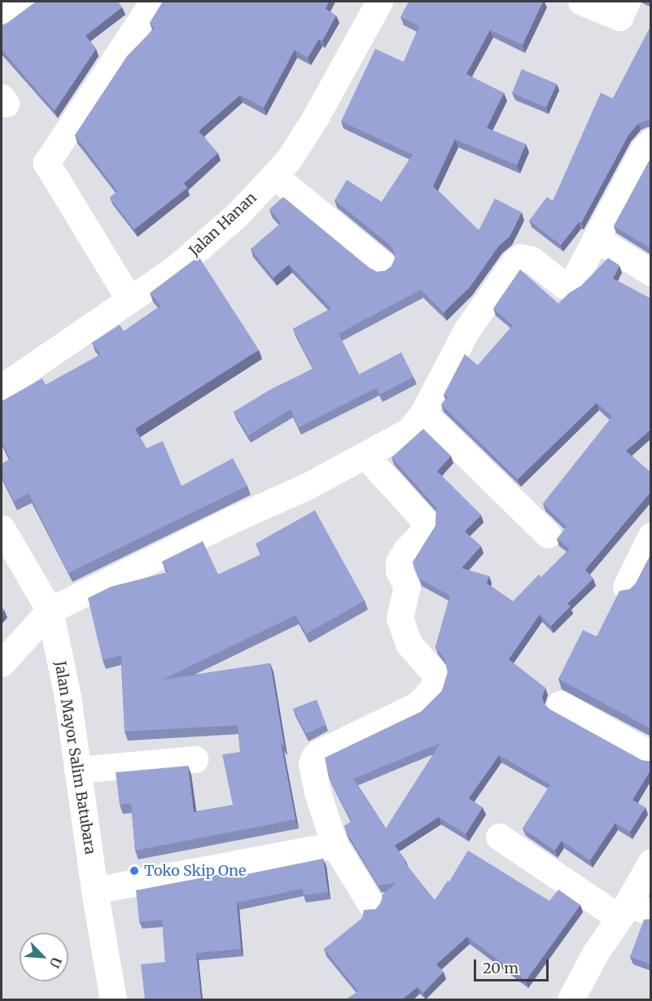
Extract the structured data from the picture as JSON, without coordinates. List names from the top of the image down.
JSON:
{
  "streets": {
    "street": ["Jalan Hanan", "Jalan Mayor Salim Batubara"]
  },
  "places": ["Toko Skip One"],
  "scale_bar": "20 m",
  "north": "bottom right"
}
